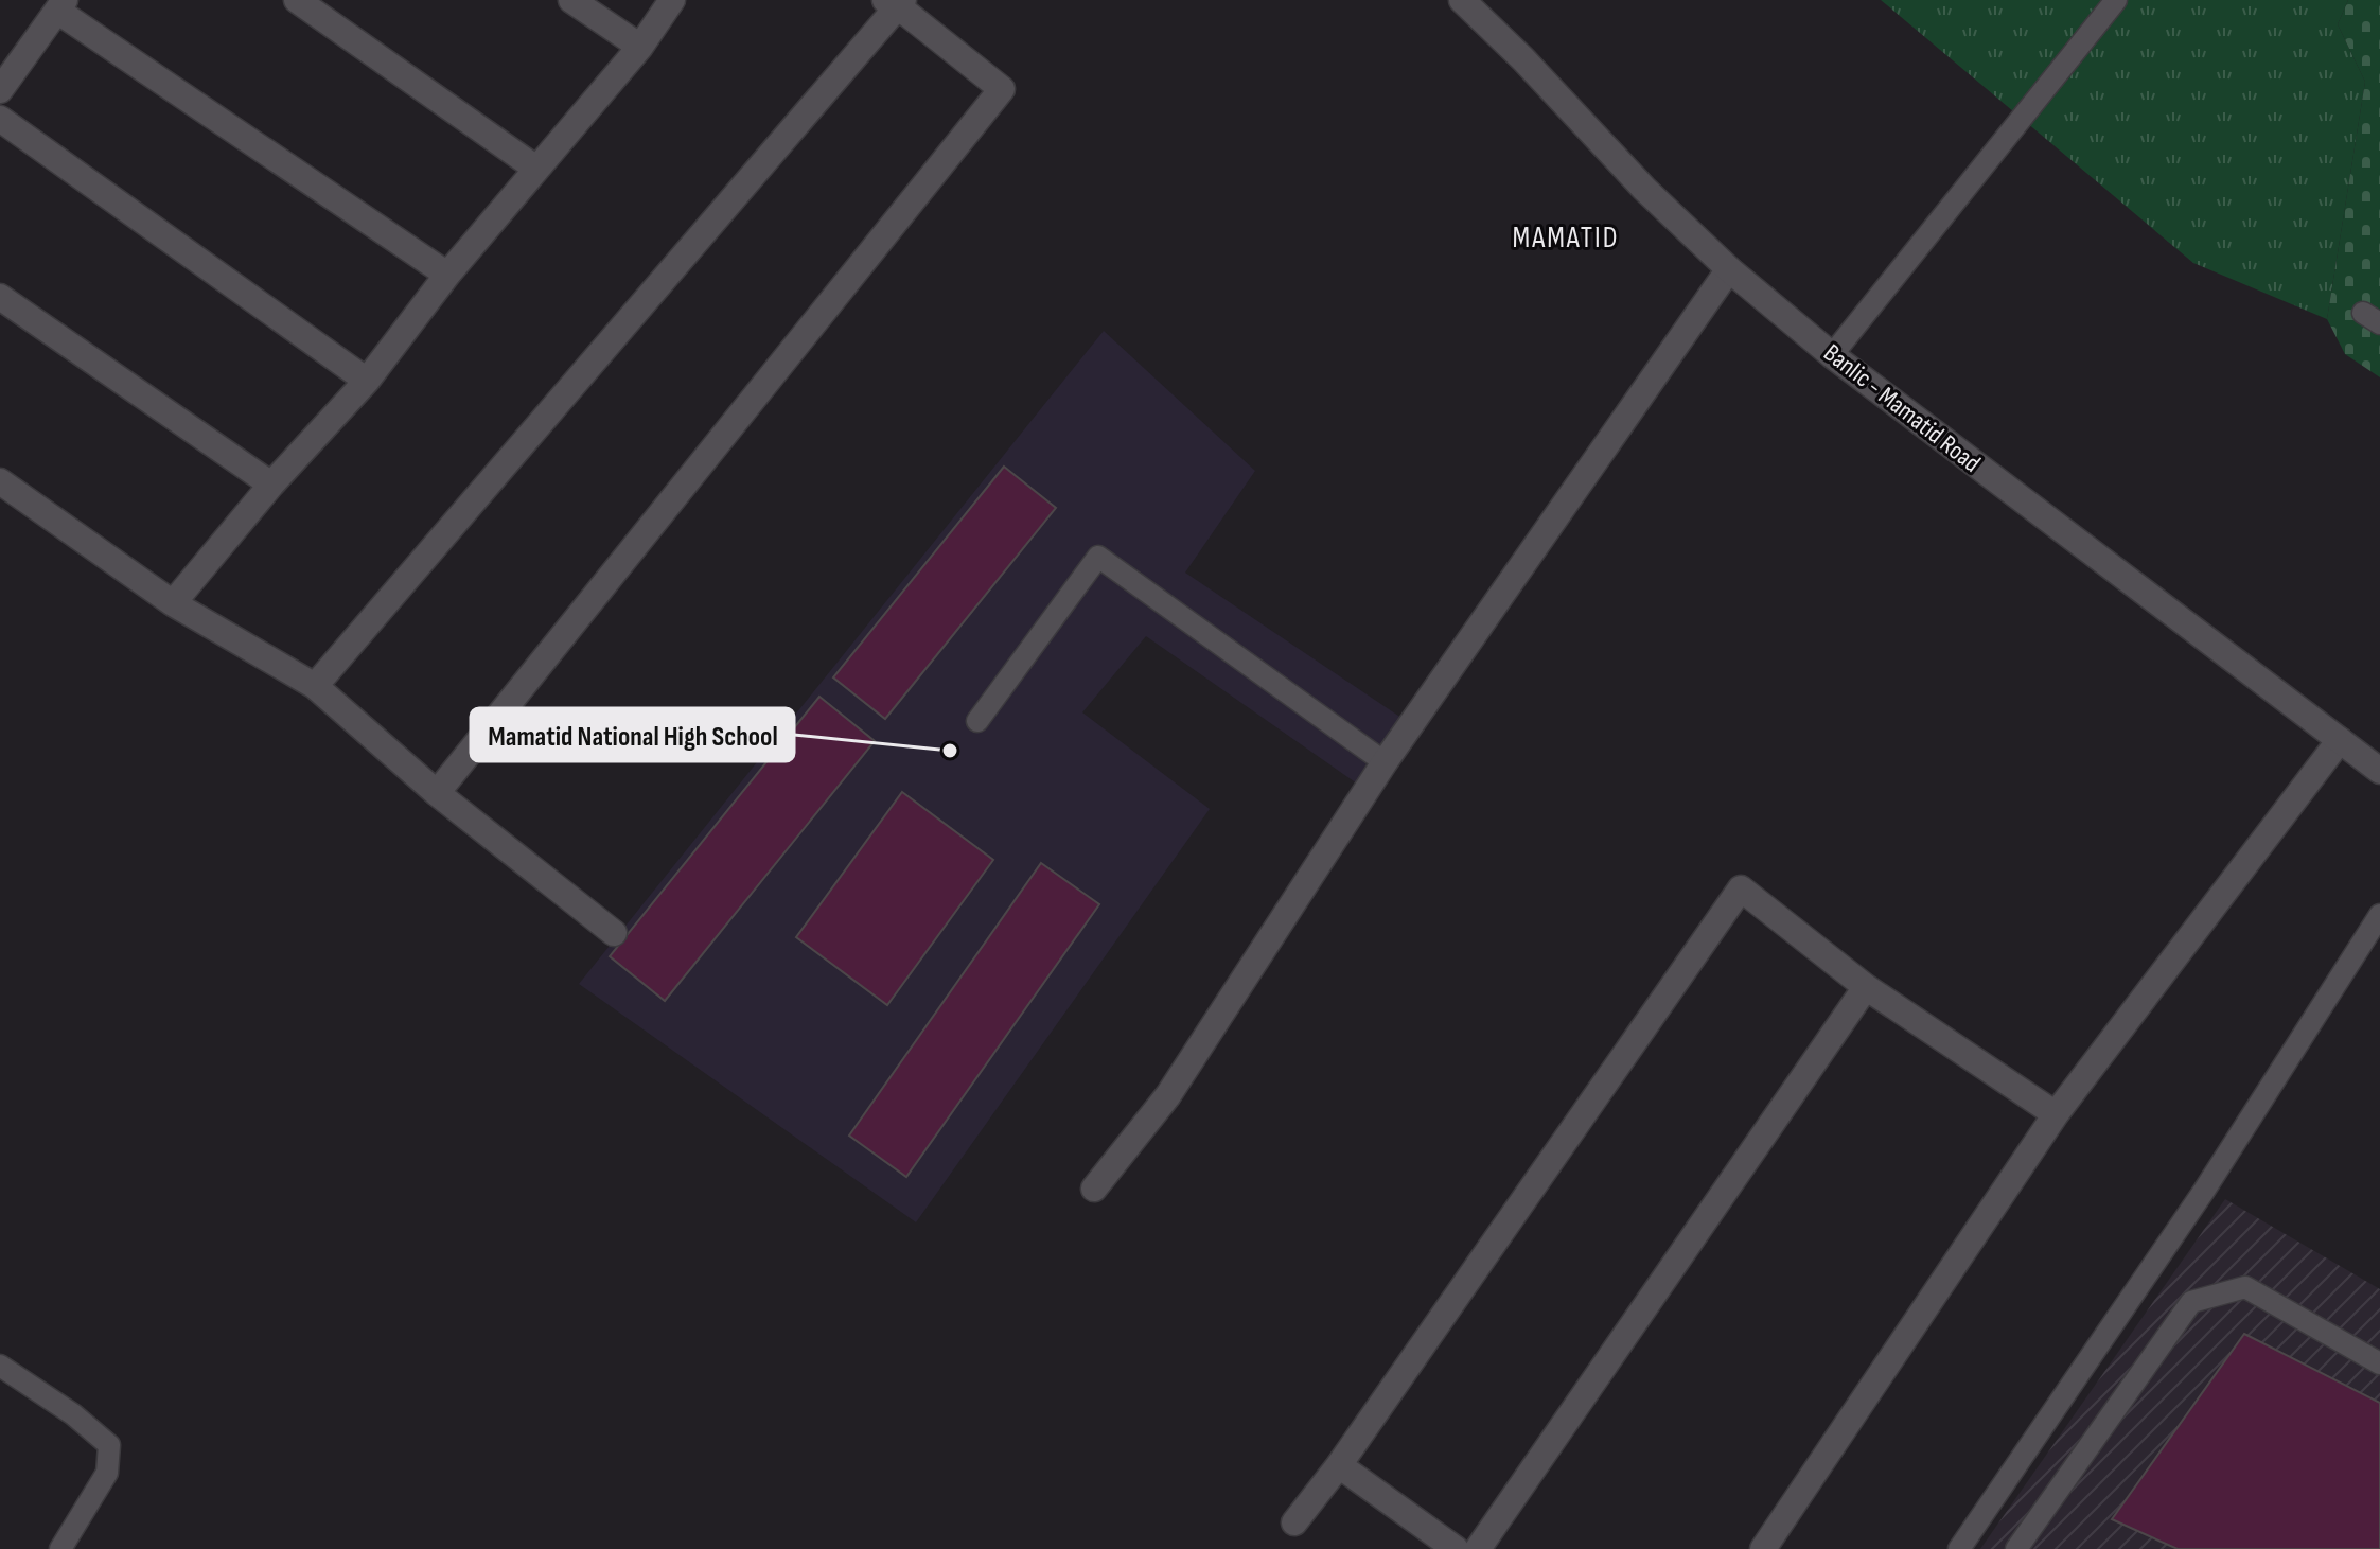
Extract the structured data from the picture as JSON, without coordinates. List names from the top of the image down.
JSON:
{
  "streets": {
    "street": ["Banlic - Mamatid Road"]
  },
  "districts": ["MAMATID"],
  "places": ["Mamatid National High School"]
}
